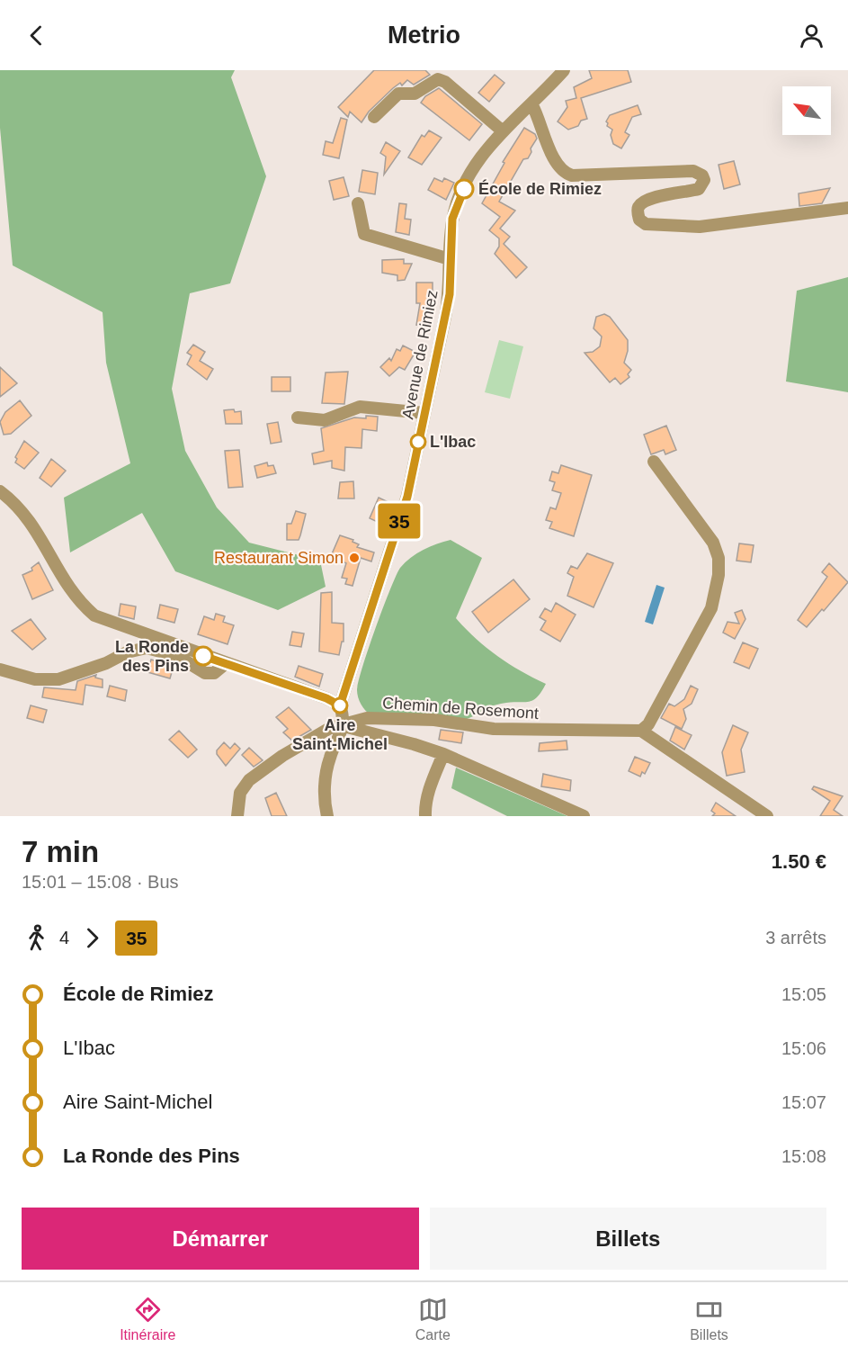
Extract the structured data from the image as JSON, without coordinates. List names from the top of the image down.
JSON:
{
  "streets": {
    "street": ["Avenue de Rimiez", "Chemin de Rosemont"]
  },
  "places": [
    "École de Rimiez",
    "L'Ibac",
    "Restaurant Simon",
    "La Ronde des Pins",
    "Aire Saint-Michel"
  ],
  "lines": ["bus line 35"],
  "north": "top left",
  "page": {
    "header": "Metrio",
    "on_map": "35",
    "heading": ["7 min", "15:01 – 15:08 · Bus", "1.50 €"],
    "legs": ["4", "35", "3 arrêts"],
    "list": [
      {
        "name": "École de Rimiez",
        "value": "15:05"
      },
      {
        "name": "L'Ibac",
        "value": "15:06"
      },
      {
        "name": "Aire Saint-Michel",
        "value": "15:07"
      },
      {
        "name": "La Ronde des Pins",
        "value": "15:08"
      }
    ],
    "buttons": ["Démarrer", "Billets"],
    "tabs": ["Itinéraire", "Carte", "Billets"]
  }
}
